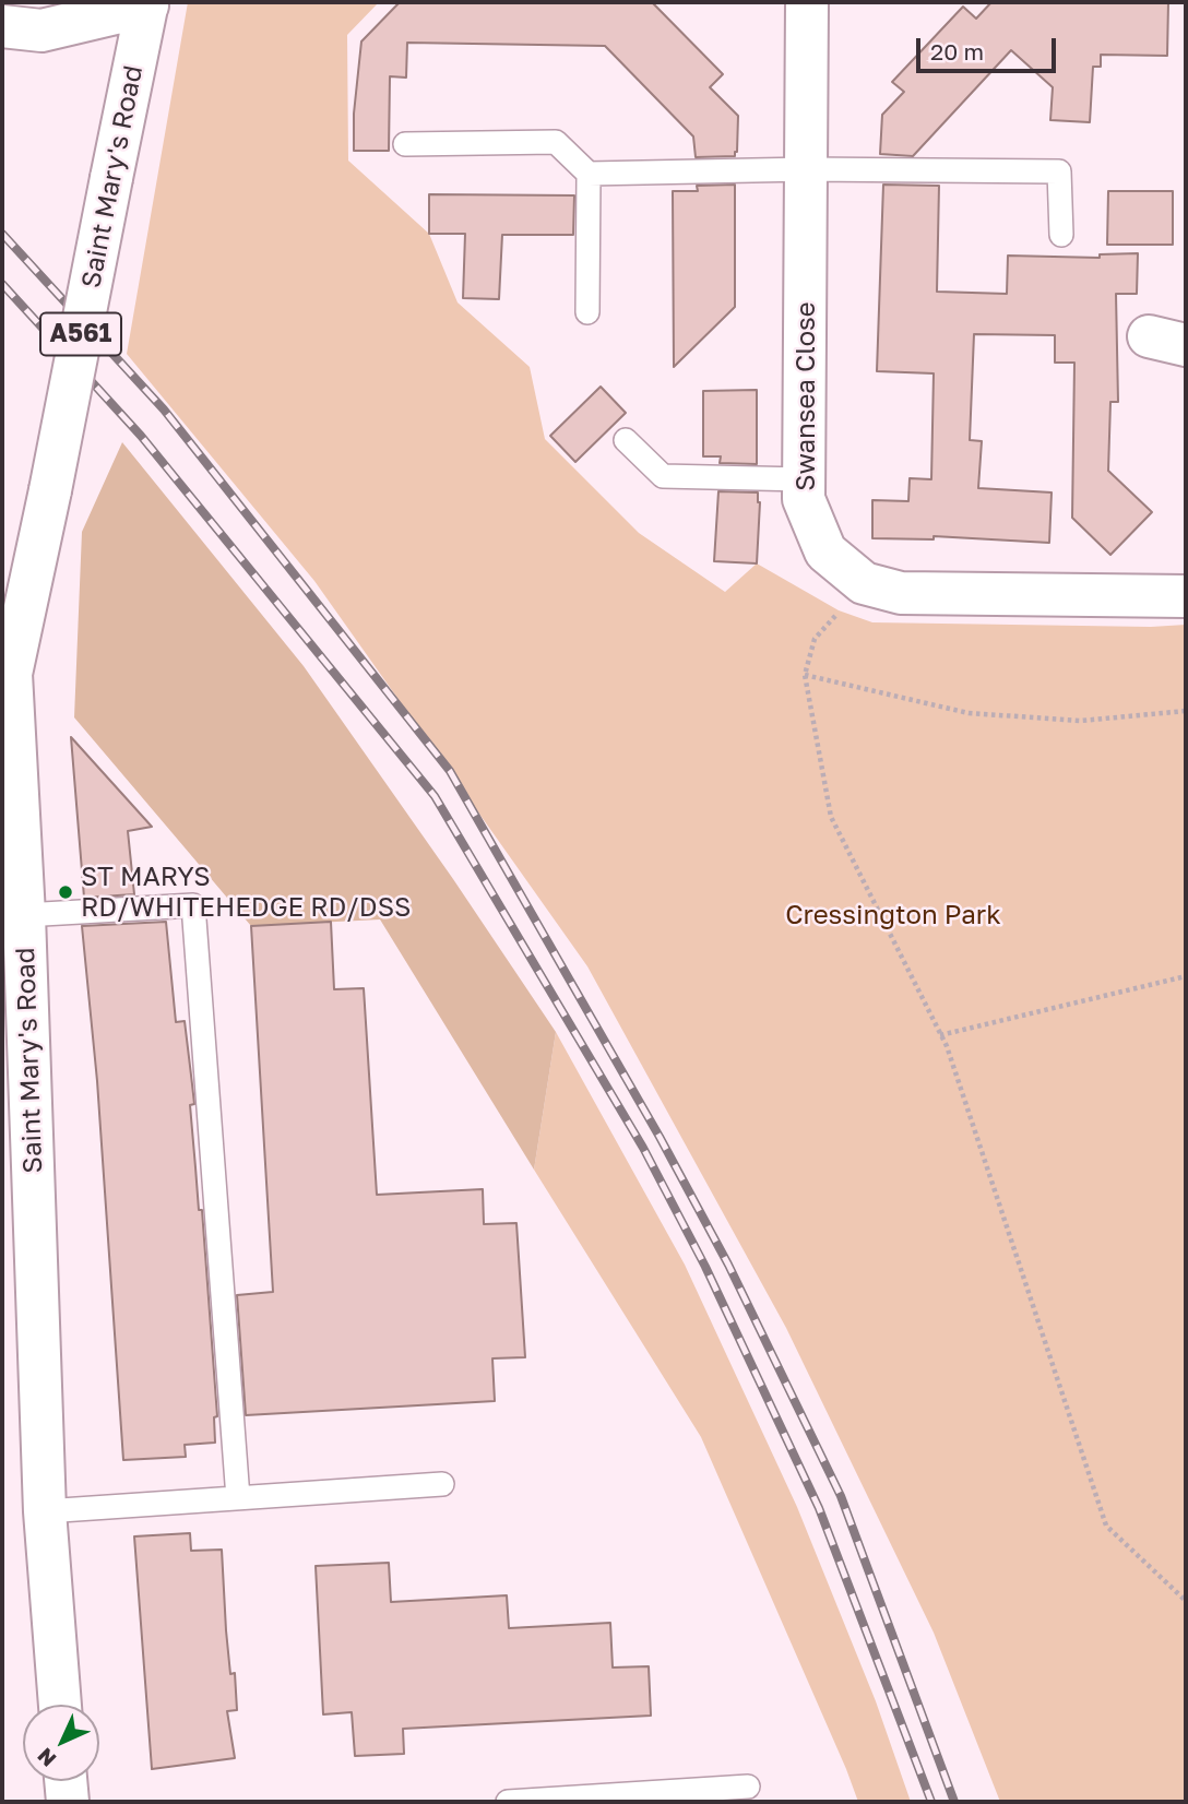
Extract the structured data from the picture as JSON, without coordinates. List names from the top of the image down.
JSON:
{
  "streets": {
    "main road": ["Saint Mary's Road", "A561", "Swansea Close"]
  },
  "parks": ["Cressington Park"],
  "places": ["ST MARYS RD/WHITEHEDGE RD/DSS"],
  "scale_bar": "20 m",
  "north": "bottom left"
}
